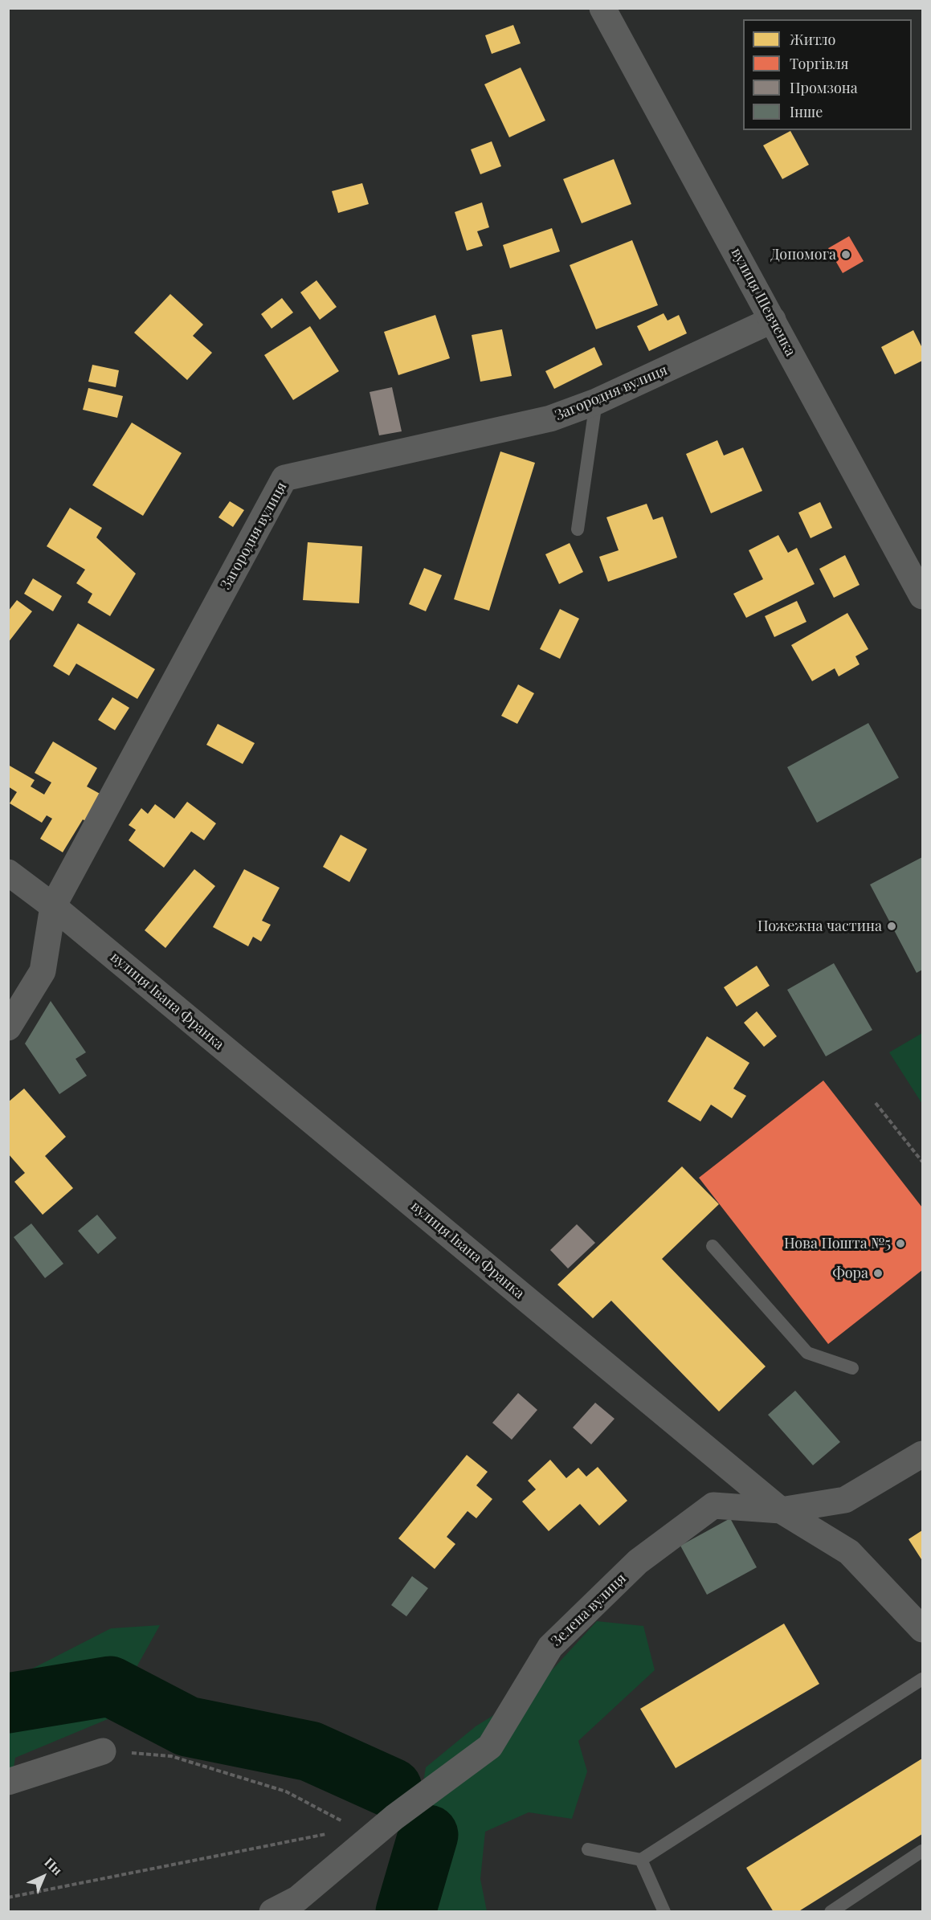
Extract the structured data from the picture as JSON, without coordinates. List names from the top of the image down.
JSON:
{
  "streets": {
    "street": [
      "вулиця Шевченка",
      "Загородня вулиця",
      "вулиця Івана Франка",
      "Зелена вулиця"
    ]
  },
  "crossings": [
    ["вулиця Шевченка", "Загородня вулиця"],
    ["Загородня вулиця", "вулиця Івана Франка"],
    ["вулиця Івана Франка", "Зелена вулиця"]
  ],
  "places": [
    "Допомога",
    "Пожежна частина",
    "Нова Пошта №5",
    "Фора"
  ],
  "legend": [
    "Житло",
    "Торгівля",
    "Промзона",
    "Інше"
  ],
  "north": "top right"
}
